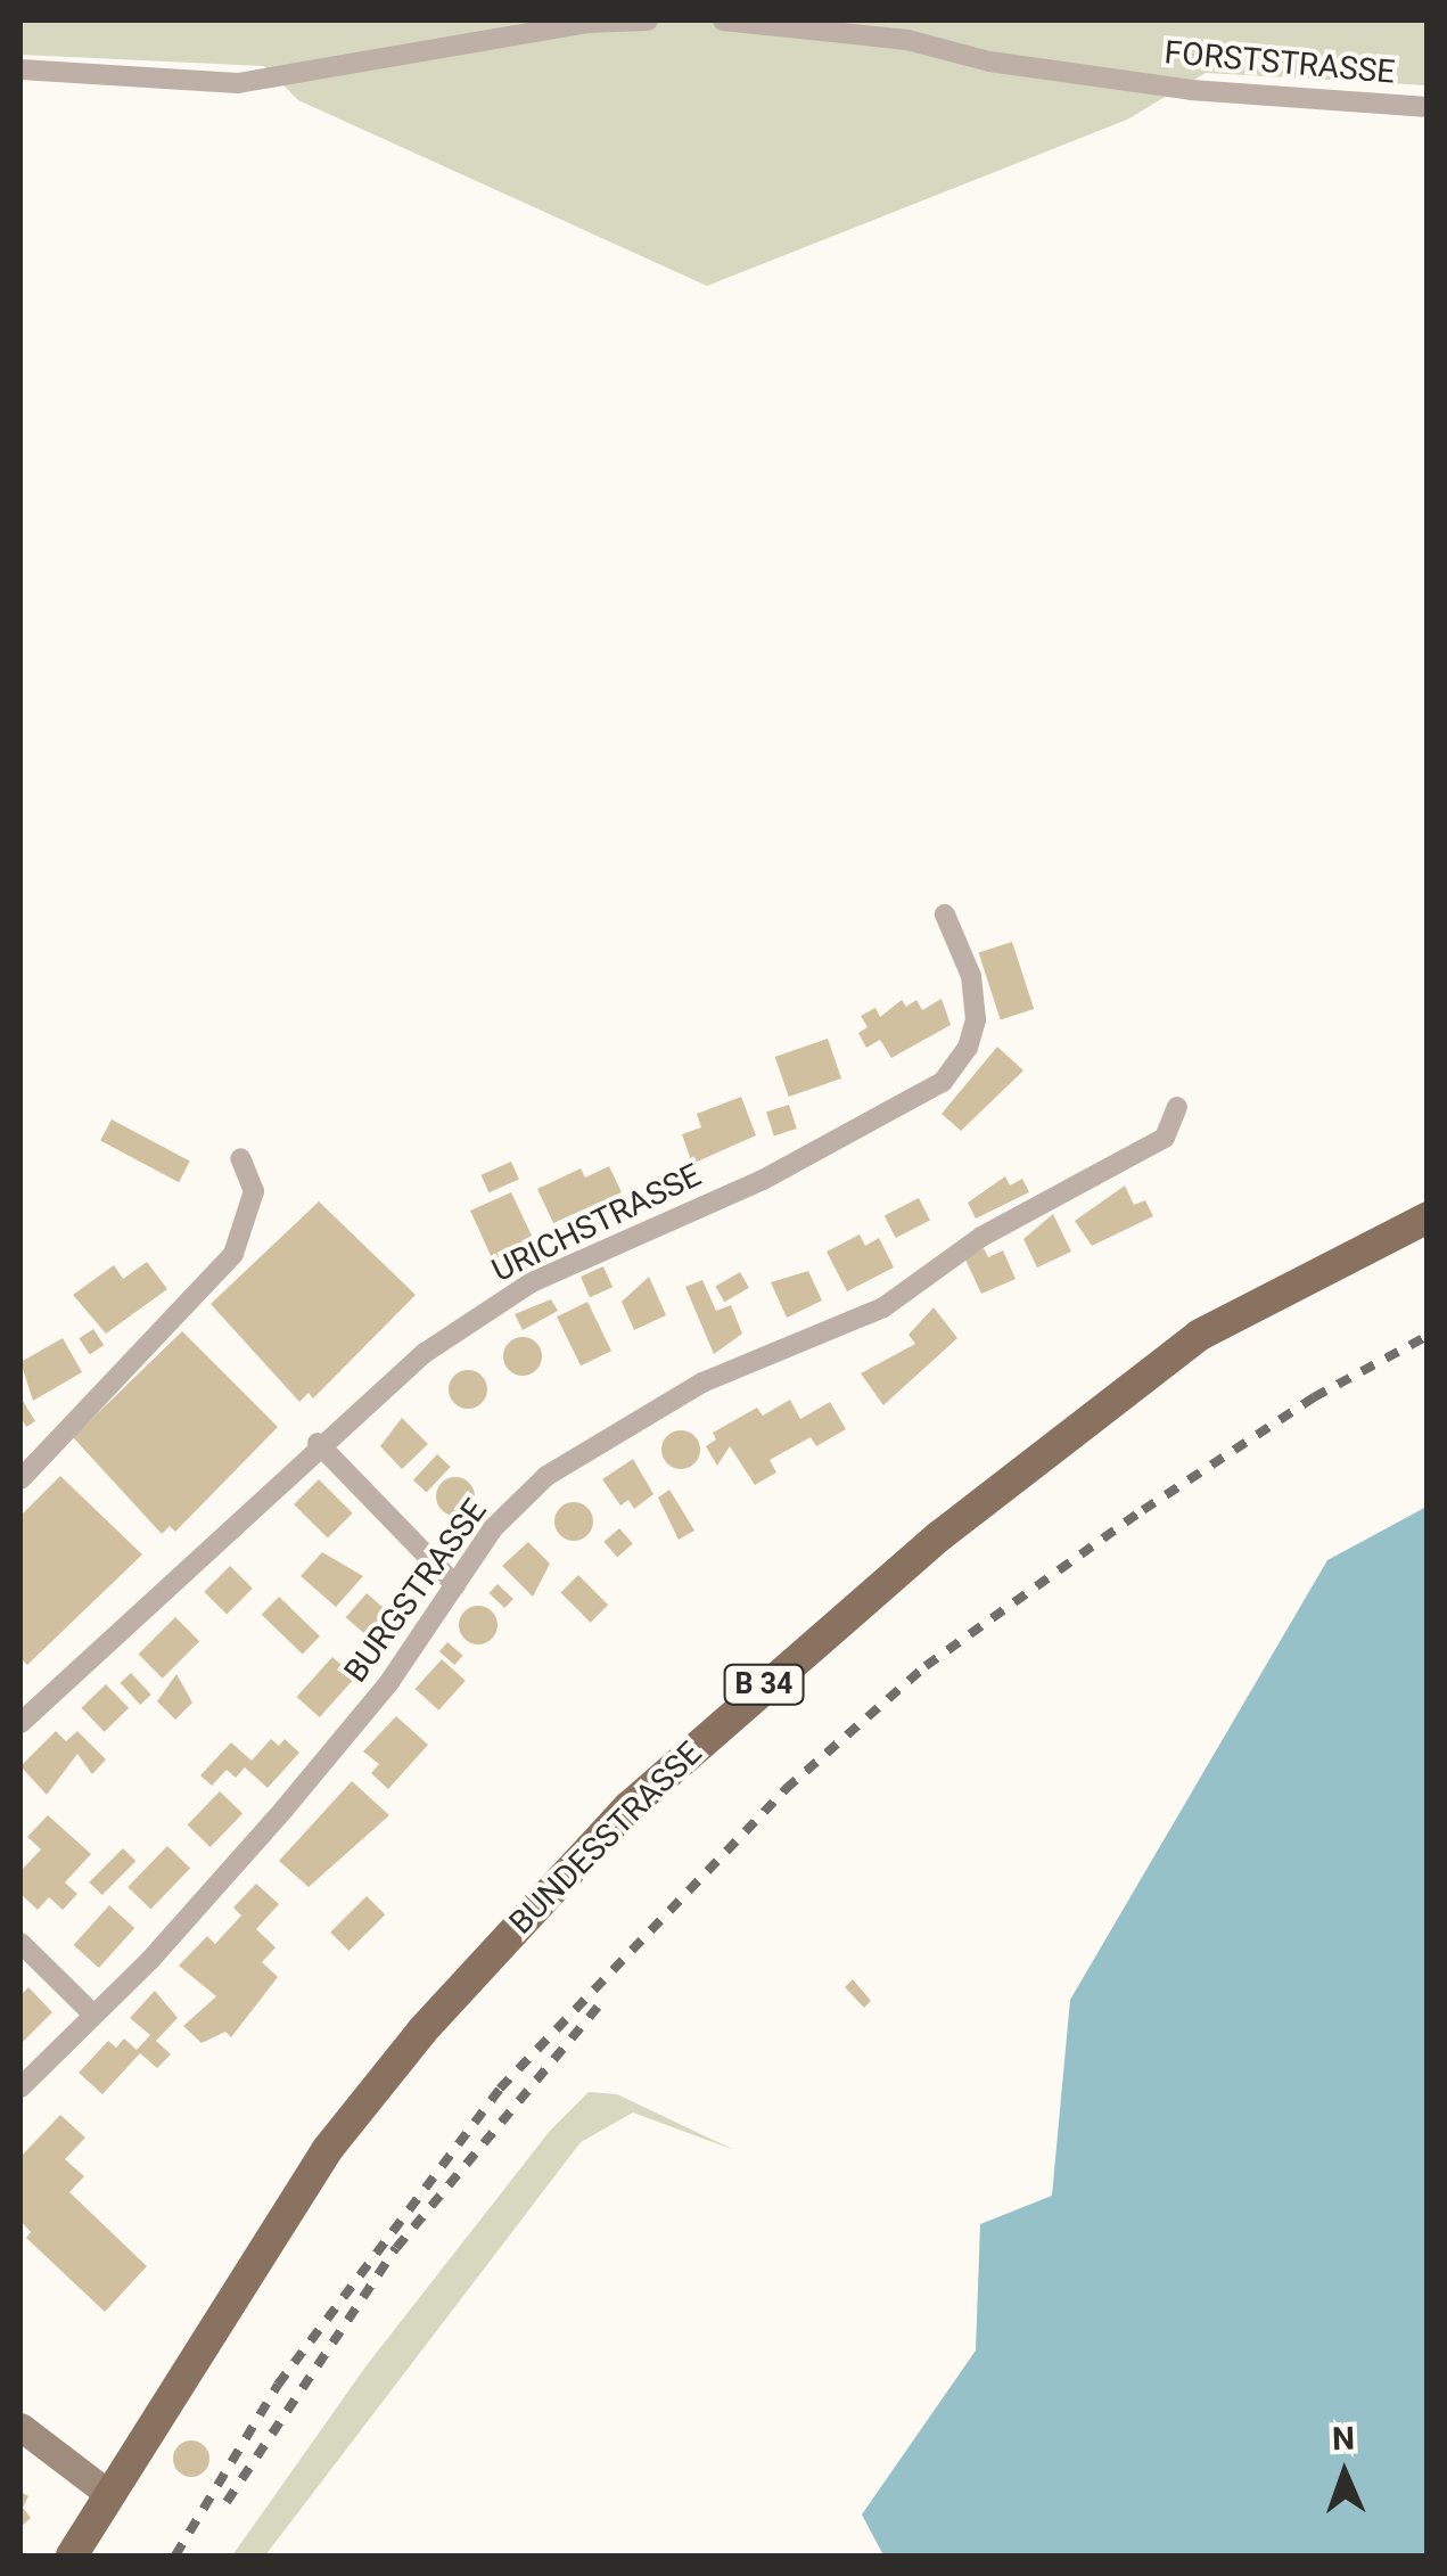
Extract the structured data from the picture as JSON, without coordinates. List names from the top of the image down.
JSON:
{
  "streets": {
    "main road": ["B 34", "BUNDESSTRASSE"],
    "street": ["FORSTSTRASSE", "URICHSTRASSE", "BURGSTRASSE"]
  },
  "north": "top"
}
